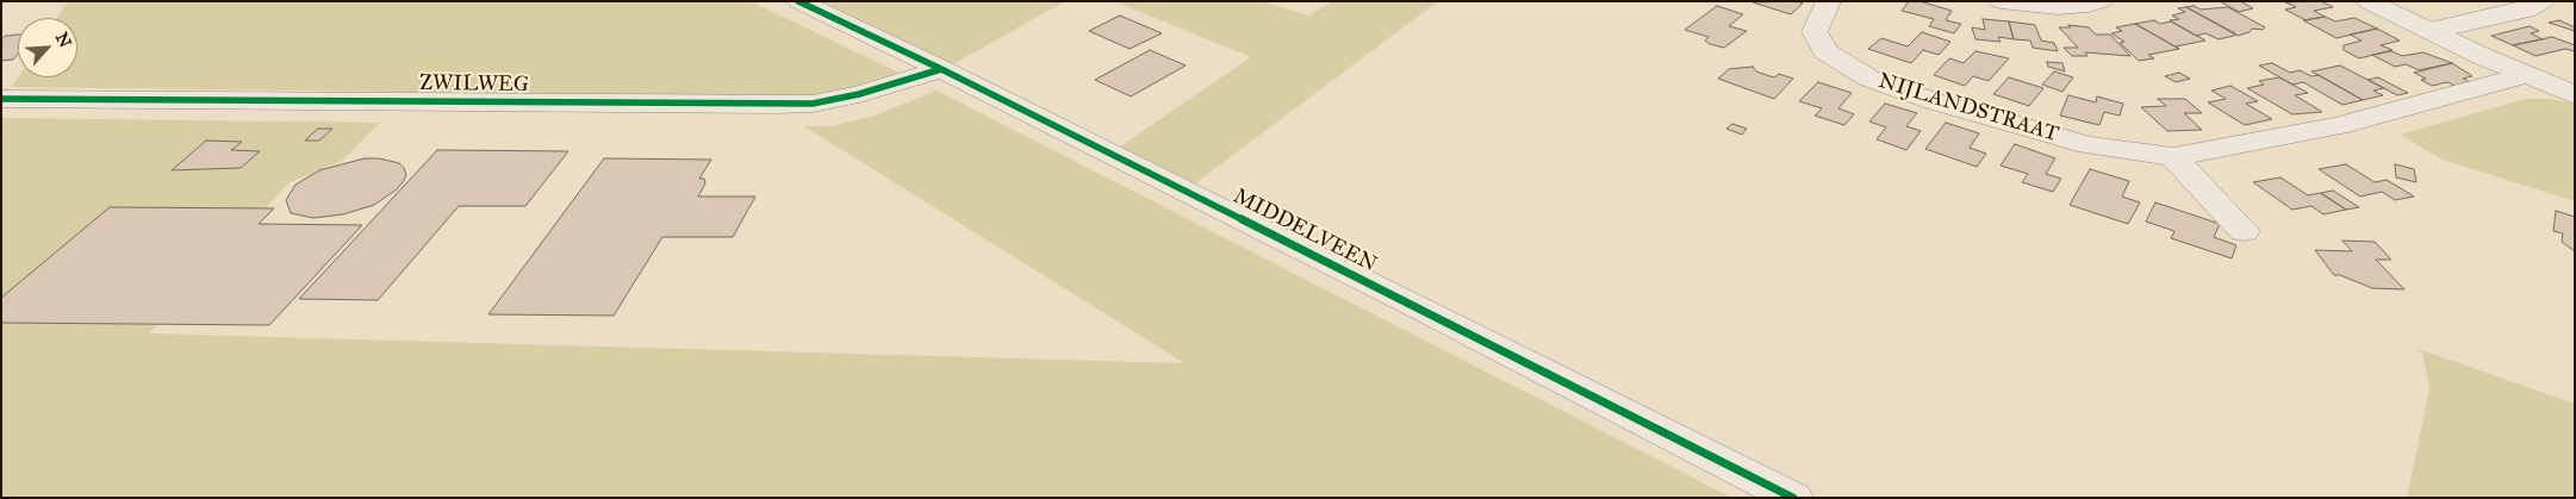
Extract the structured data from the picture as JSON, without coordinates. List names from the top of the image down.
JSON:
{
  "streets": {
    "street": ["ZWILWEG", "NIJLANDSTRAAT", "MIDDELVEEN"]
  },
  "crossings": [
    ["ZWILWEG", "MIDDELVEEN"]
  ],
  "north": "top right"
}
